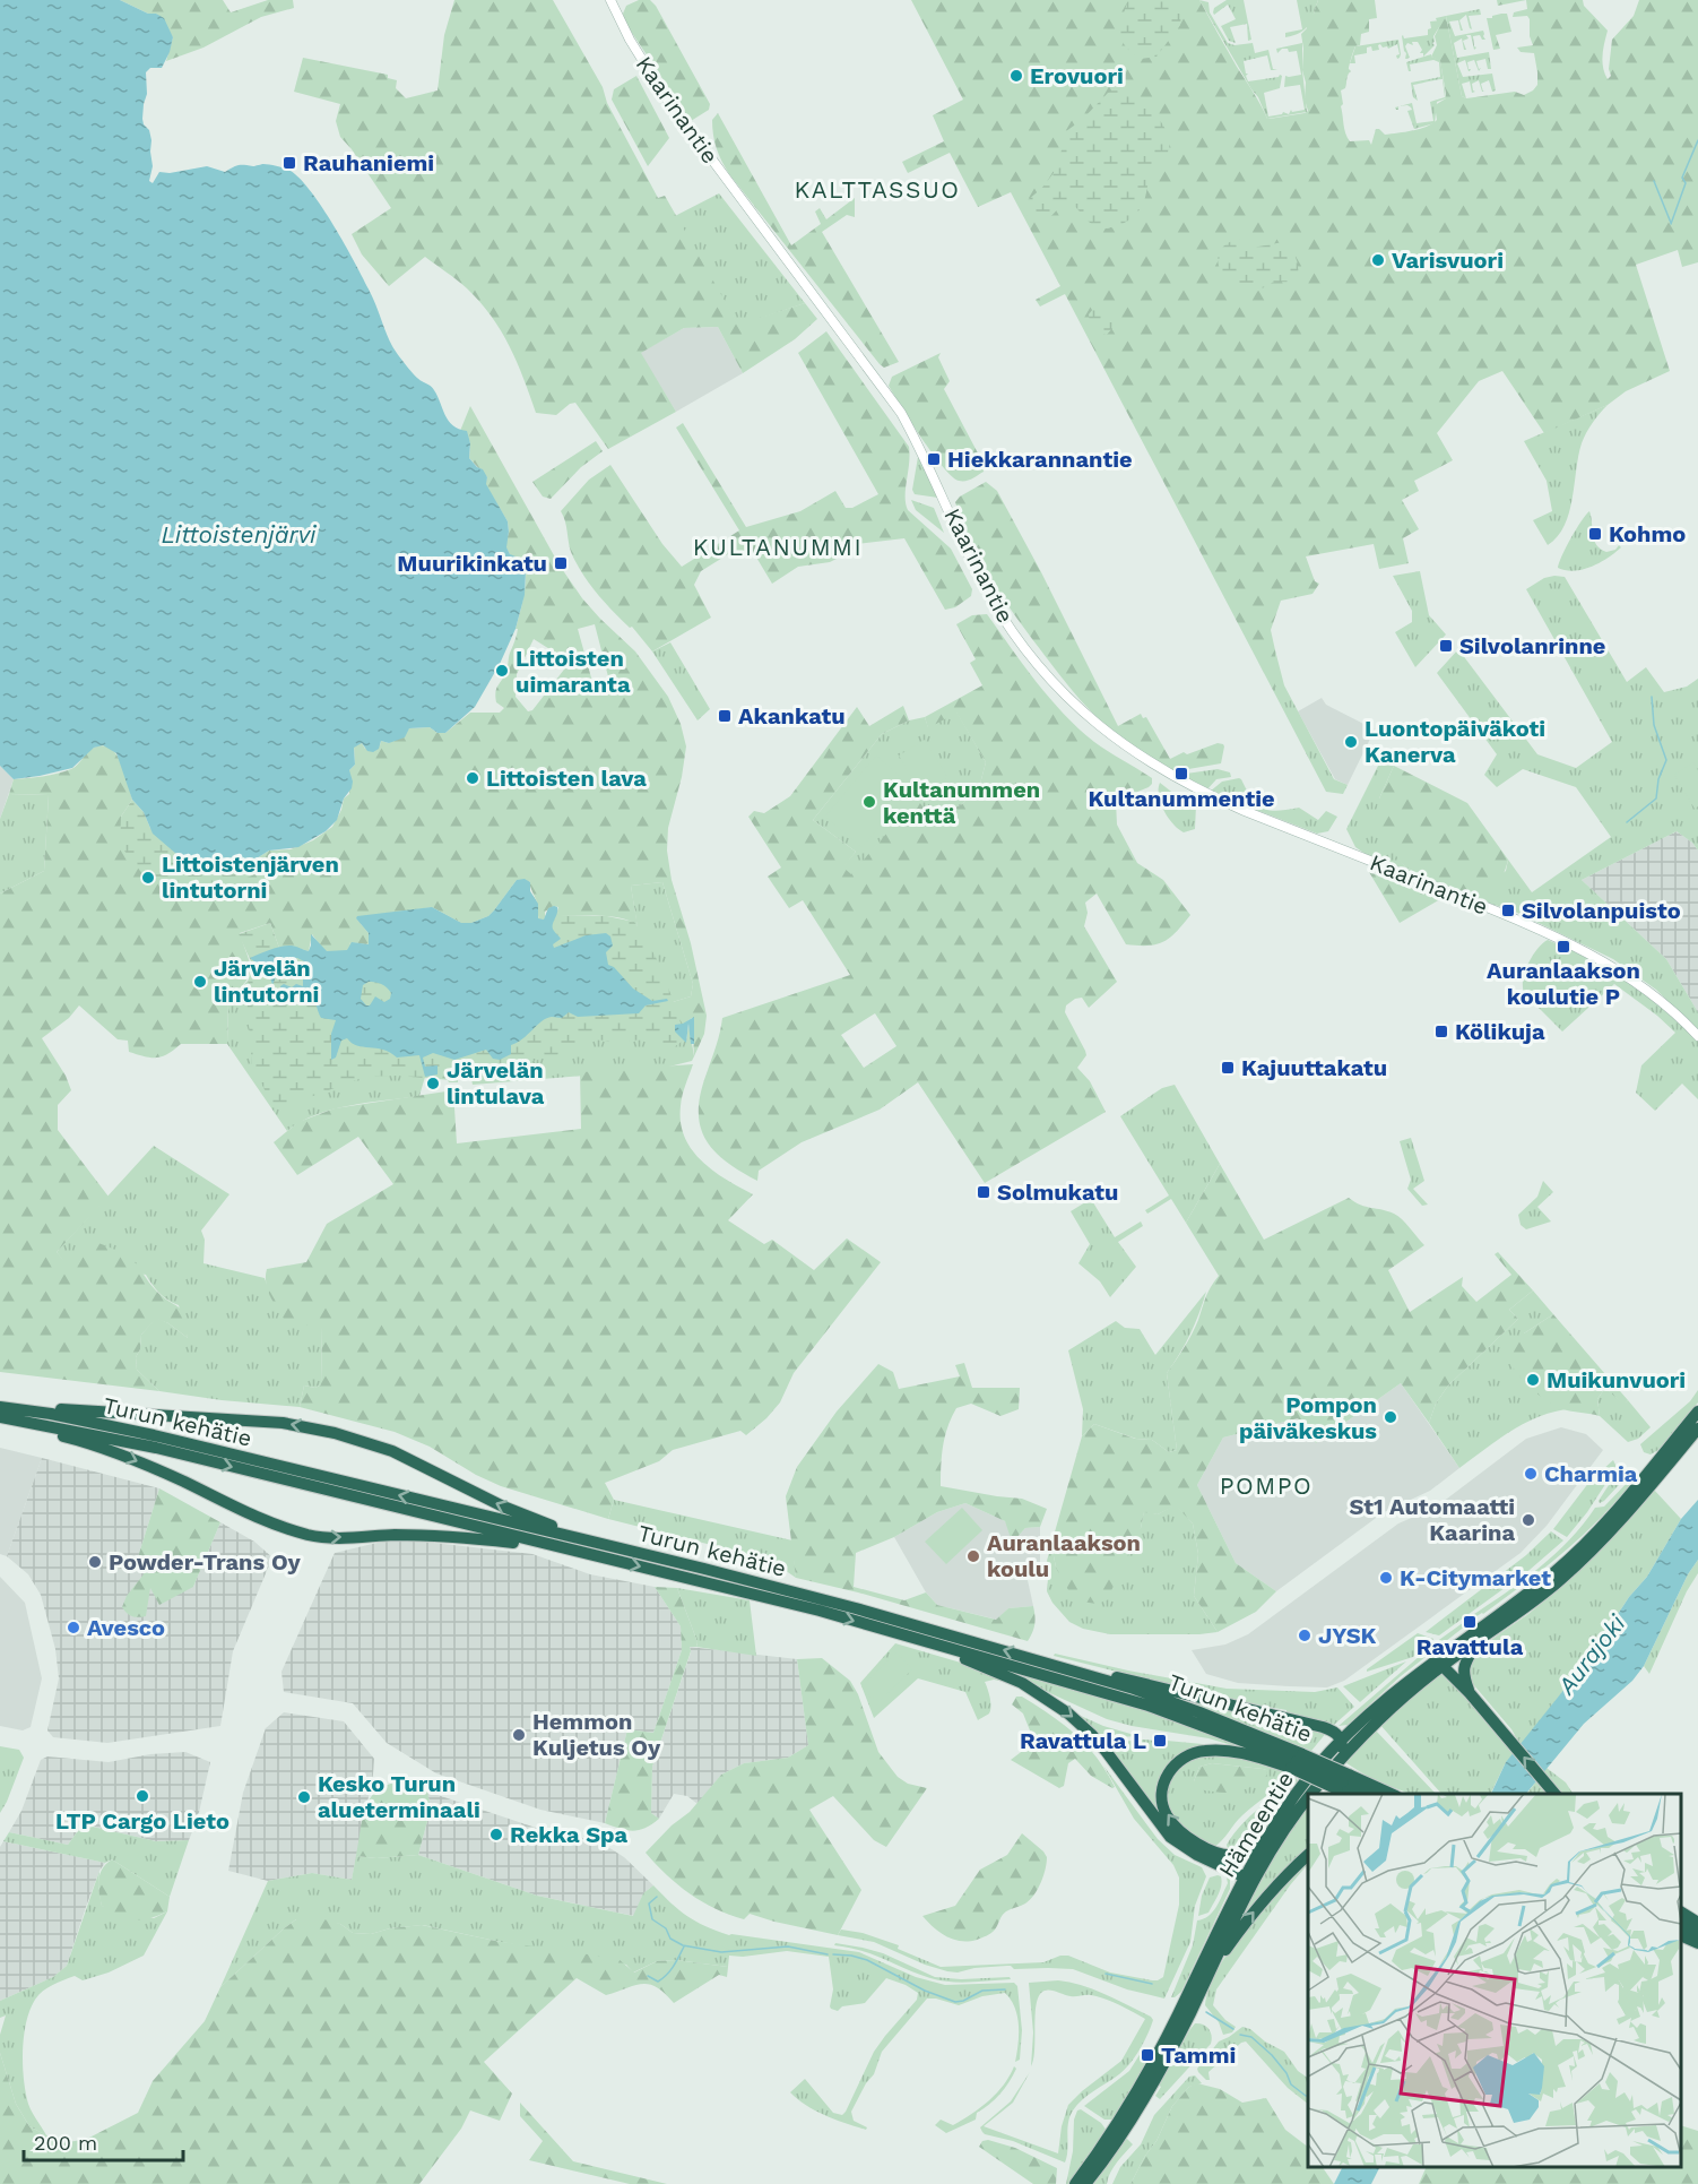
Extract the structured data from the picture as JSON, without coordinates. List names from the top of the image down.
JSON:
{
  "streets": {
    "highway": ["Turun kehätie", "Hämeentie"],
    "main road": ["Kaarinantie"]
  },
  "districts": ["KALTTASSUO", "KULTANUMMI", "POMPO"],
  "water": ["Littoistenjärvi", "Aurajoki"],
  "places": {
    "other": [
      "Erovuori",
      "Varisvuori",
      "Littoisten uimaranta",
      "Luontopäiväkoti Kanerva",
      "Littoisten lava",
      "Kultanummen kenttä",
      "Littoistenjärven lintutorni",
      "Järvelän lintutorni",
      "Järvelän lintulava",
      "Muikunvuori",
      "Pompon päiväkeskus",
      "Charmia",
      "St1 Automaatti Kaarina",
      "Auranlaakson koulu",
      "Powder-Trans Oy",
      "K-Citymarket",
      "Avesco",
      "JYSK",
      "Hemmon Kuljetus Oy",
      "LTP Cargo Lieto",
      "Kesko Turun alueterminaali",
      "Rekka Spa"
    ],
    "transit": [
      "Rauhaniemi",
      "Hiekkarannantie",
      "Kohmo",
      "Muurikinkatu",
      "Silvolanrinne",
      "Akankatu",
      "Kultanummentie",
      "Silvolanpuisto",
      "Auranlaakson koulutie P",
      "Kölikuja",
      "Kajuuttakatu",
      "Solmukatu",
      "Ravattula",
      "Ravattula L",
      "Tammi"
    ]
  },
  "scale_bar": "200 m"
}
